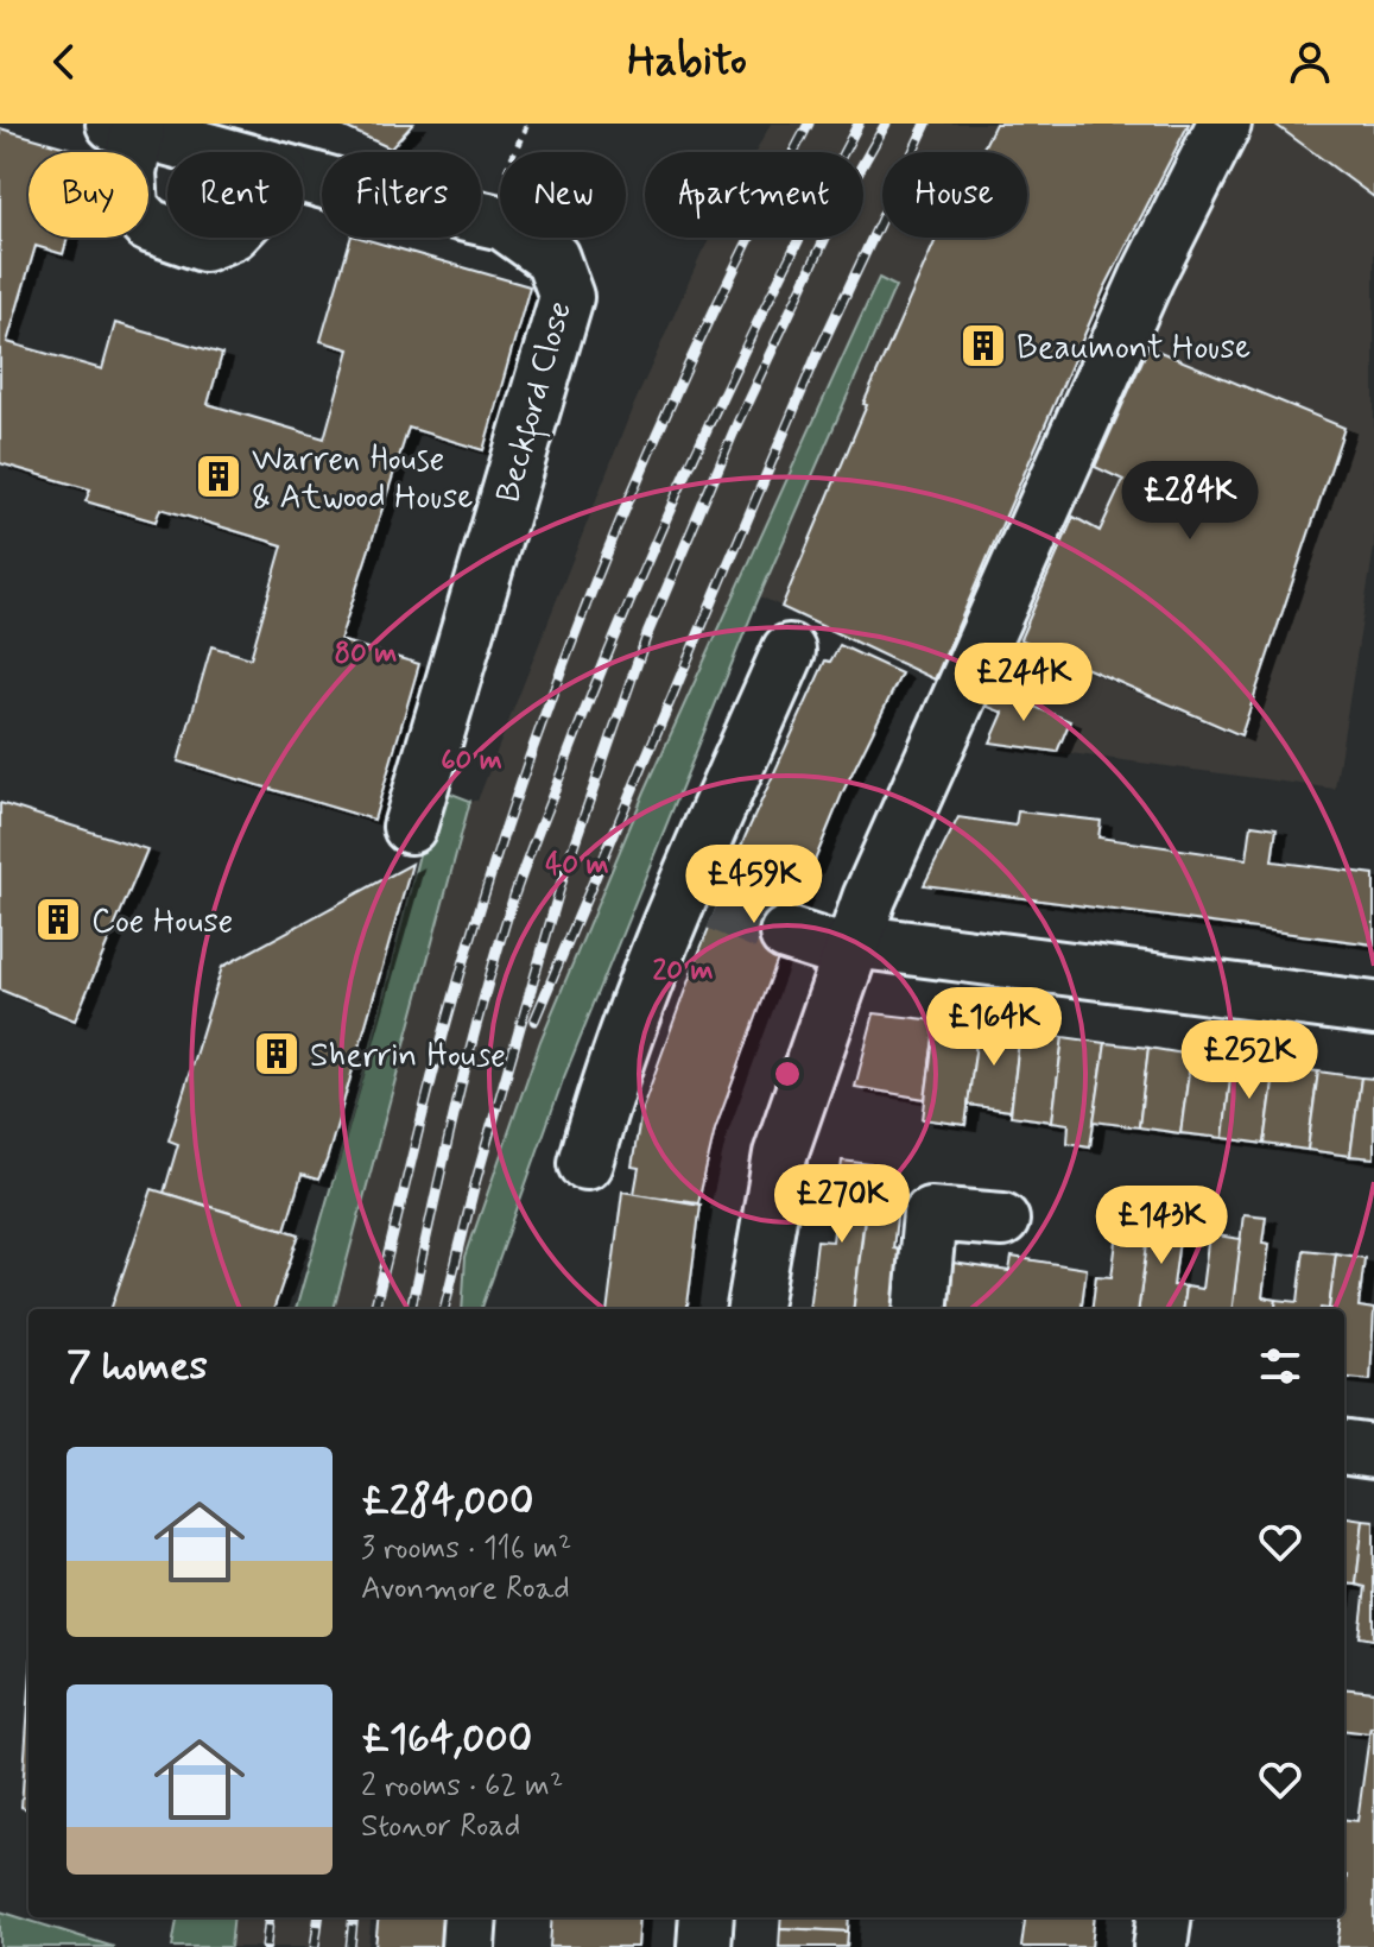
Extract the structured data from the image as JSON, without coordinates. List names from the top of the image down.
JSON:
{
  "streets": {
    "street": ["Beckford Close"]
  },
  "places": {
    "building": [
      "Beaumont House",
      "Warren House & Atwood House",
      "Coe House",
      "Sherrin House"
    ]
  },
  "page": {
    "header": "Habito",
    "chip": [
      "Buy",
      "Rent",
      "Filters",
      "New",
      "Apartment",
      "House"
    ],
    "price": [
      "£284K",
      "£244K",
      "£459K",
      "£164K",
      "£252K",
      "£270K",
      "£143K"
    ],
    "heading": "7 homes",
    "list": [
      {
        "name": "£284,000",
        "note": "3 rooms · 116 m² · Avonmore Road"
      },
      {
        "name": "£164,000",
        "note": "2 rooms · 62 m² · Stonor Road"
      }
    ]
  },
  "rings": [
    "80 m",
    "60 m",
    "40 m",
    "20 m"
  ]
}
